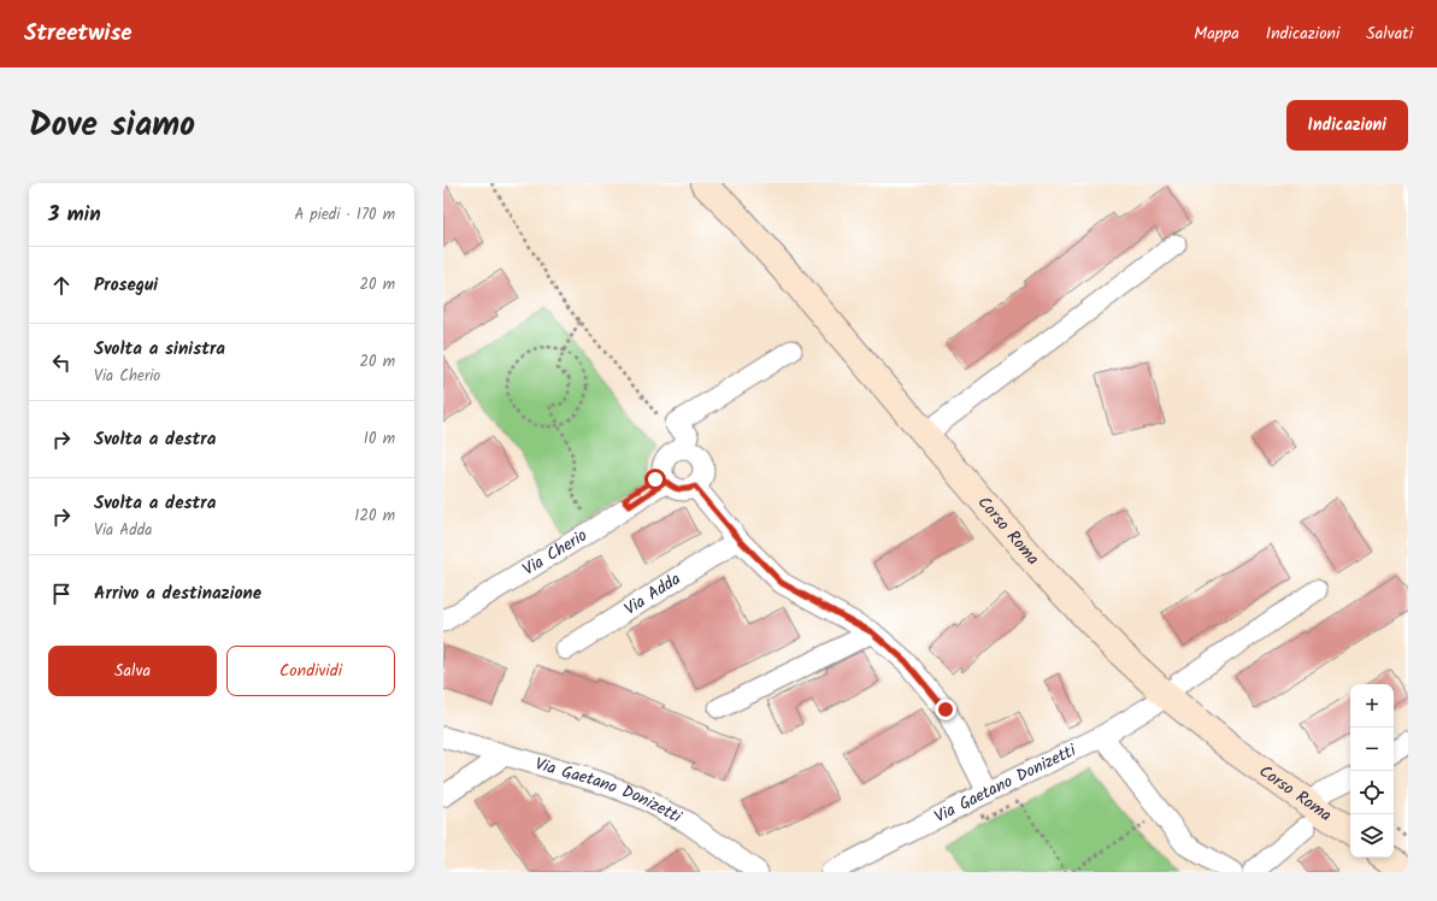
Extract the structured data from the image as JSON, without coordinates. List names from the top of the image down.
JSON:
{
  "streets": {
    "street": [
      "Corso Roma",
      "Via Cherio",
      "Via Adda",
      "Via Gaetano Donizetti"
    ]
  },
  "crossings": [
    ["Corso Roma", "Via Gaetano Donizetti"]
  ],
  "page": {
    "header": "Streetwise",
    "nav": ["Mappa", "Indicazioni", "Salvati"],
    "title": "Dove siamo",
    "buttons": [
      "Indicazioni",
      ["Salva", "Condividi"]
    ],
    "heading": ["3 min", "A piedi · 170 m"],
    "list": [
      ["Prosegui", "20 m"],
      ["Svolta a sinistra", "Via Cherio", "20 m"],
      ["Svolta a destra", "10 m"],
      ["Svolta a destra", "Via Adda", "120 m"],
      "Arrivo a destinazione"
    ],
    "map_buttons": ["+", "−"]
  }
}
